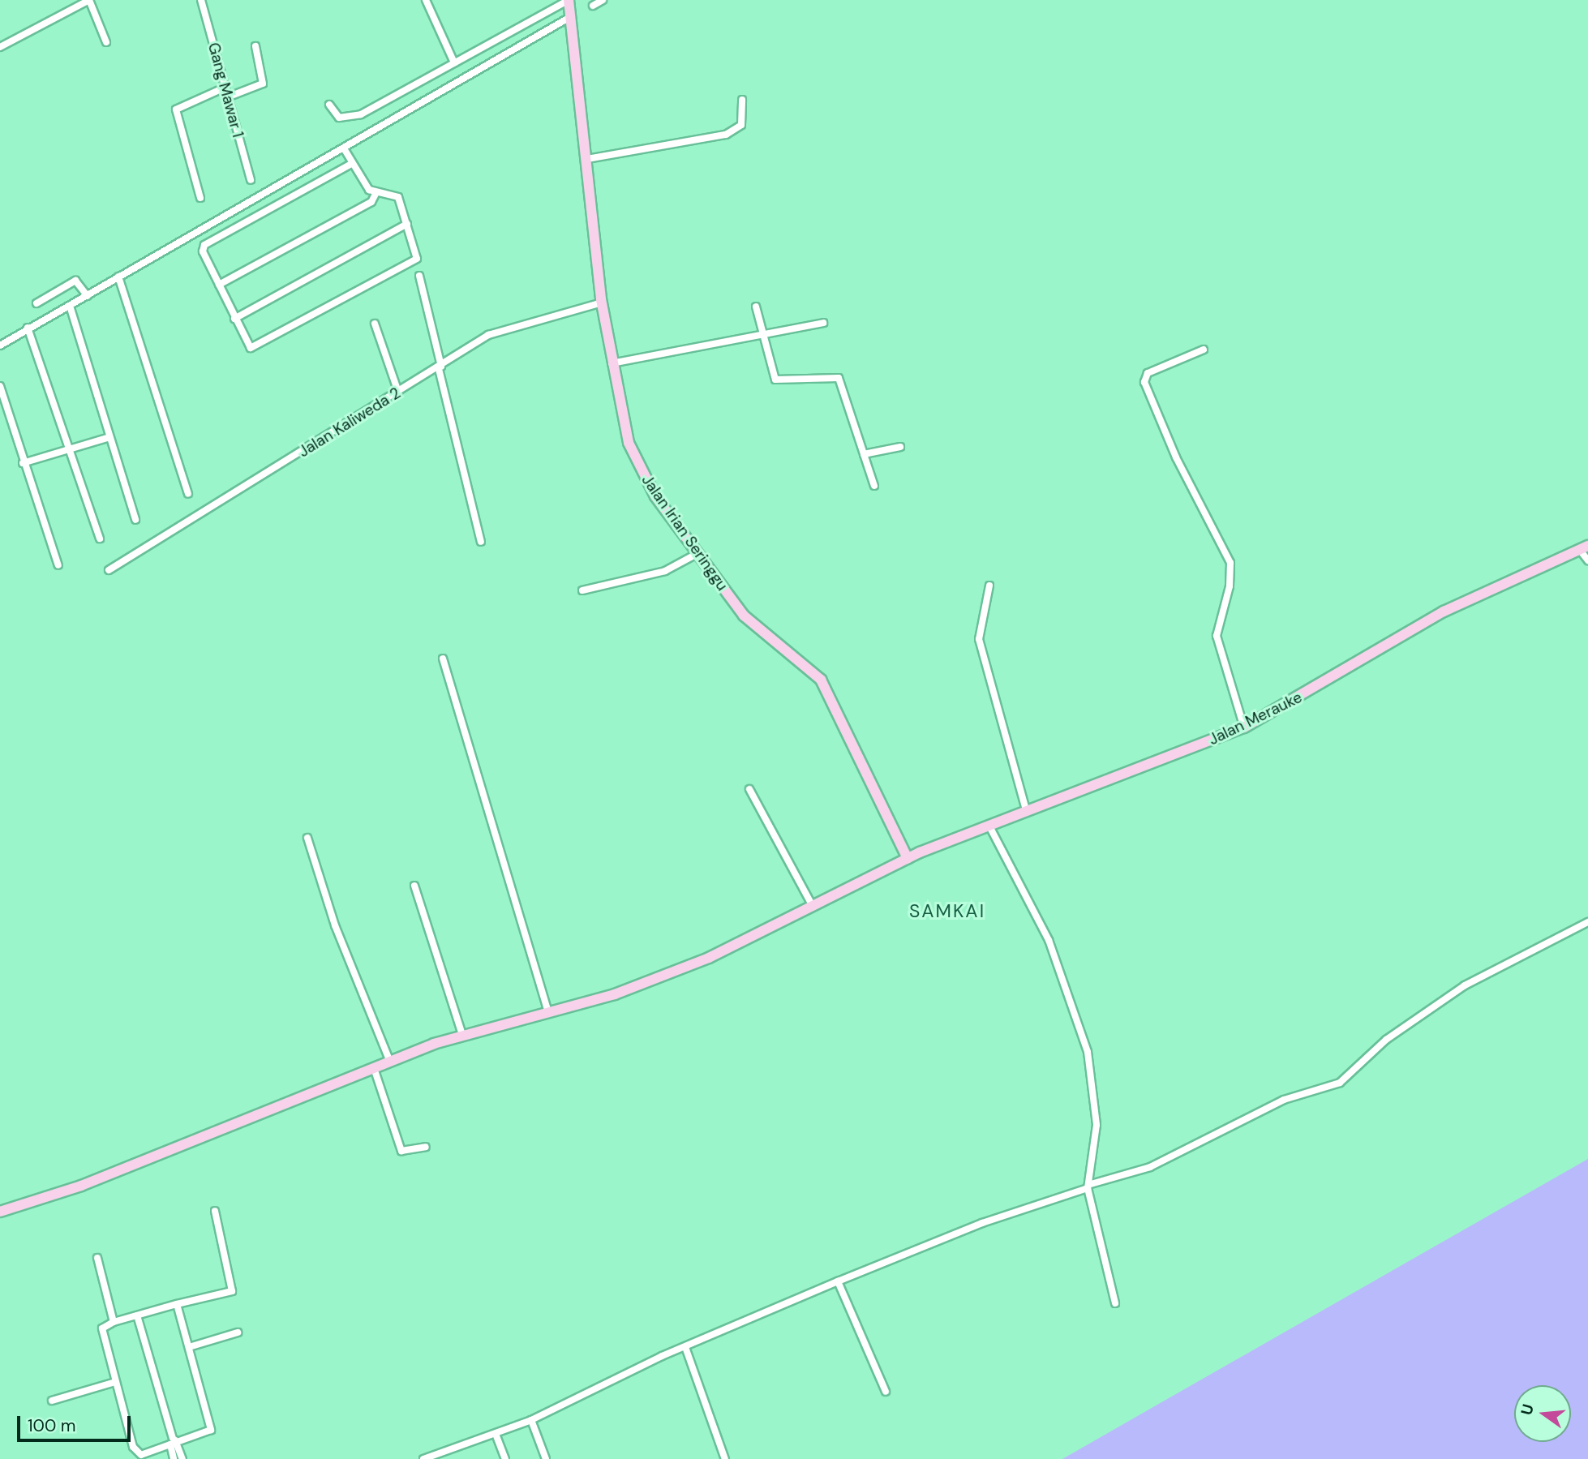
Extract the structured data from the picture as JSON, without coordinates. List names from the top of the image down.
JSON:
{
  "streets": {
    "street": [
      "Gang Mawar 1",
      "Jalan Kaliweda 2",
      "Jalan Irian Seringgu",
      "Jalan Merauke"
    ]
  },
  "crossings": [
    ["Jalan Kaliweda 2", "Jalan Irian Seringgu"],
    ["Jalan Irian Seringgu", "Jalan Merauke"]
  ],
  "districts": ["SAMKAI"],
  "scale_bar": "100 m",
  "north": "left"
}
